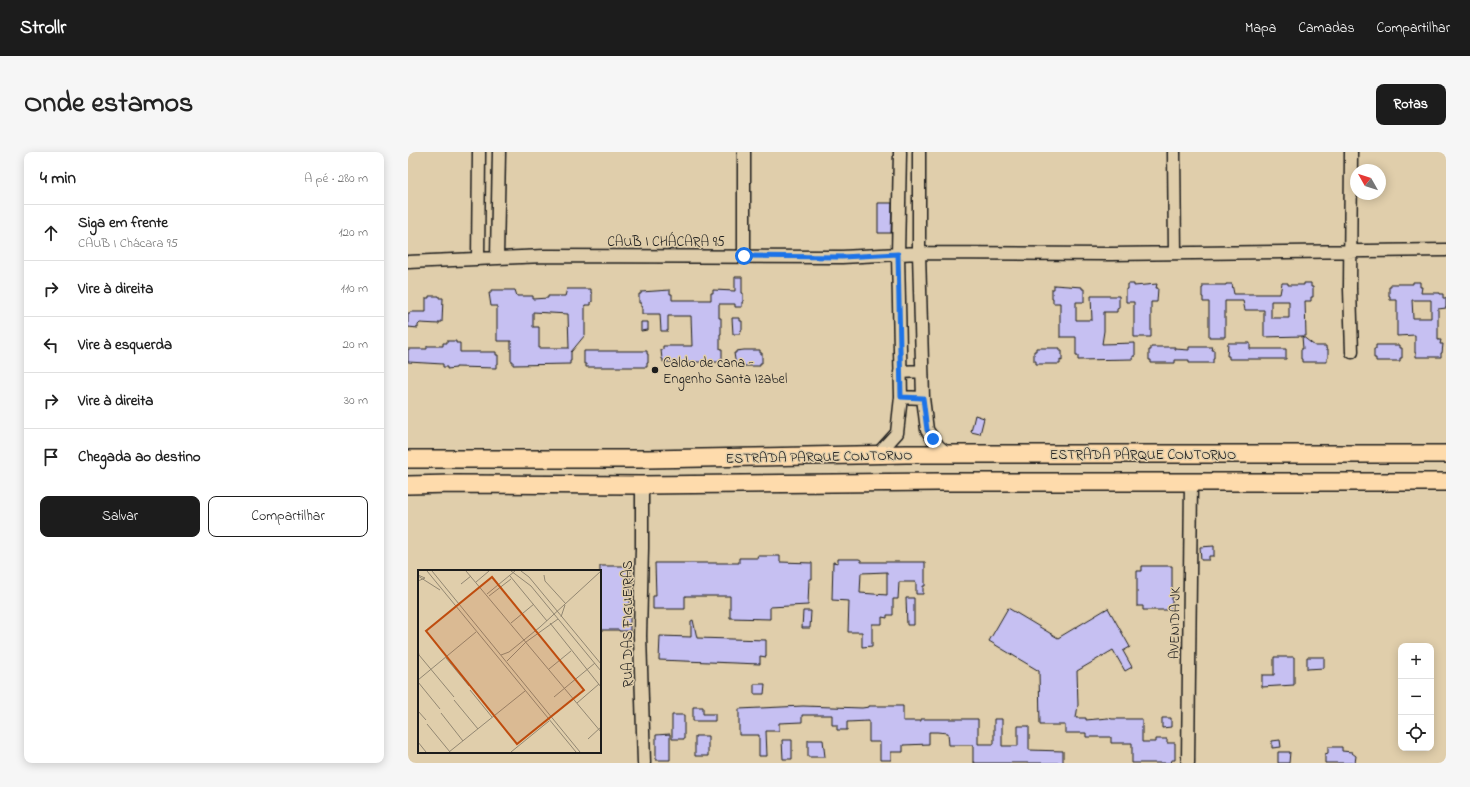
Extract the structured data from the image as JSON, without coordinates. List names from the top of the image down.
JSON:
{
  "streets": {
    "highway": ["ESTRADA PARQUE CONTORNO"],
    "street": ["CAUB I CHÁCARA 95", "AVENIDA JK", "RUA DAS FIGUEIRAS"]
  },
  "crossings": [
    ["ESTRADA PARQUE CONTORNO", "AVENIDA JK"],
    ["ESTRADA PARQUE CONTORNO", "RUA DAS FIGUEIRAS"]
  ],
  "places": ["Caldo de cana - Engenho Santa Izabel"],
  "north": "top left",
  "page": {
    "header": "Strollr",
    "nav": ["Mapa", "Camadas", "Compartilhar"],
    "title": "Onde estamos",
    "buttons": [
      "Rotas",
      ["Salvar", "Compartilhar"]
    ],
    "heading": ["4 min", "A pé · 280 m"],
    "list": [
      ["Siga em frente", "CAUB I Chácara 95", "120 m"],
      ["Vire à direita", "110 m"],
      ["Vire à esquerda", "20 m"],
      ["Vire à direita", "30 m"],
      "Chegada ao destino"
    ],
    "map_buttons": ["+", "−"]
  }
}
